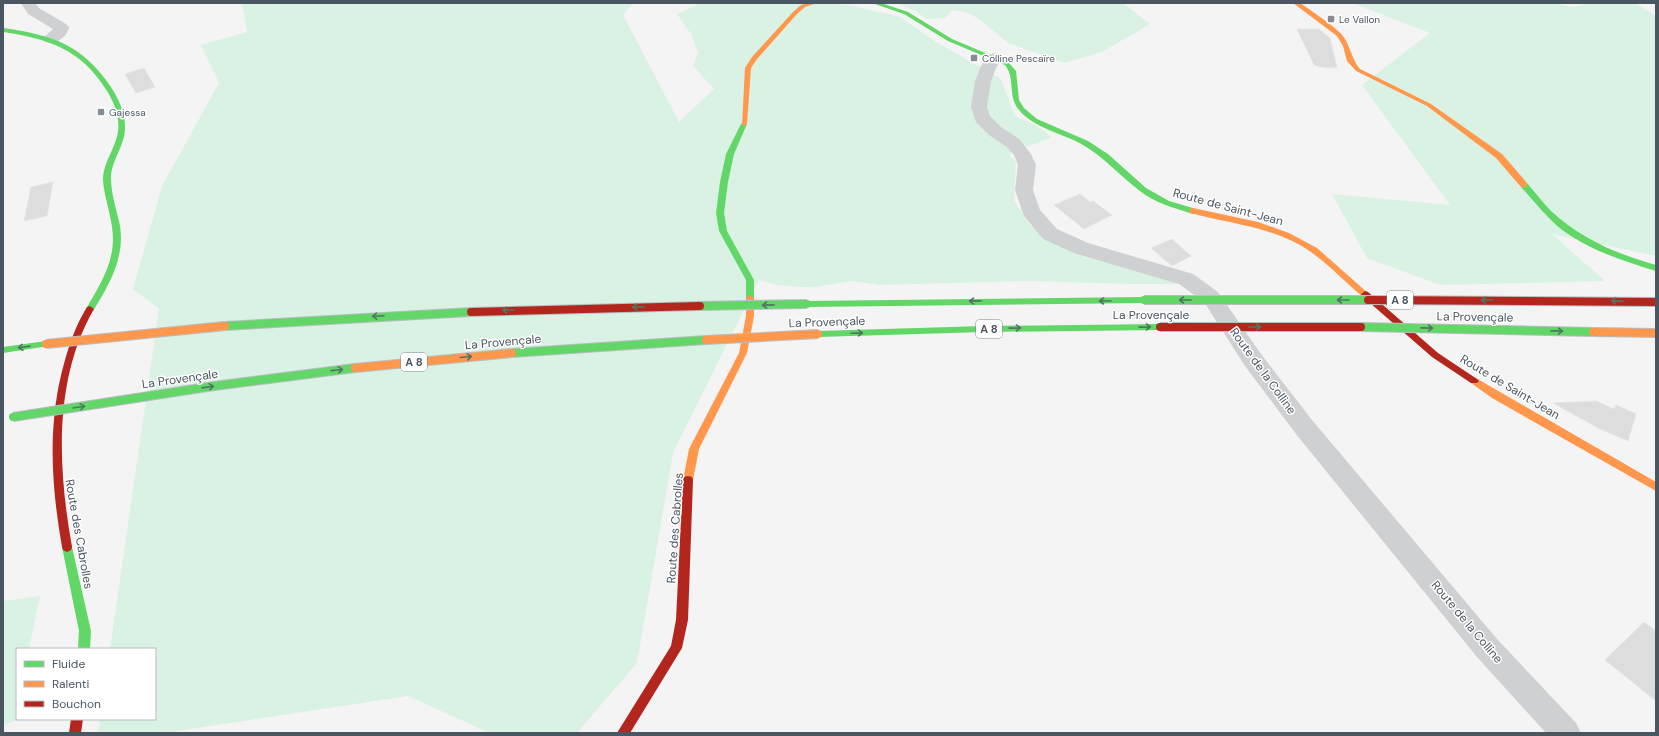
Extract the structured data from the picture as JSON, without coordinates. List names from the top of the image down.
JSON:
{
  "streets": {
    "main road": [
      "Route de Saint-Jean",
      "A 8",
      "La Provençale",
      "Route des Cabrolles"
    ],
    "street": ["Route de la Colline"]
  },
  "crossings": [
    ["Route de Saint-Jean", "Route de la Colline"]
  ],
  "places": {
    "transit": ["Le Vallon", "Colline Pescaïre", "Gajessa"]
  },
  "legend": ["Fluide", "Ralenti", "Bouchon"]
}
